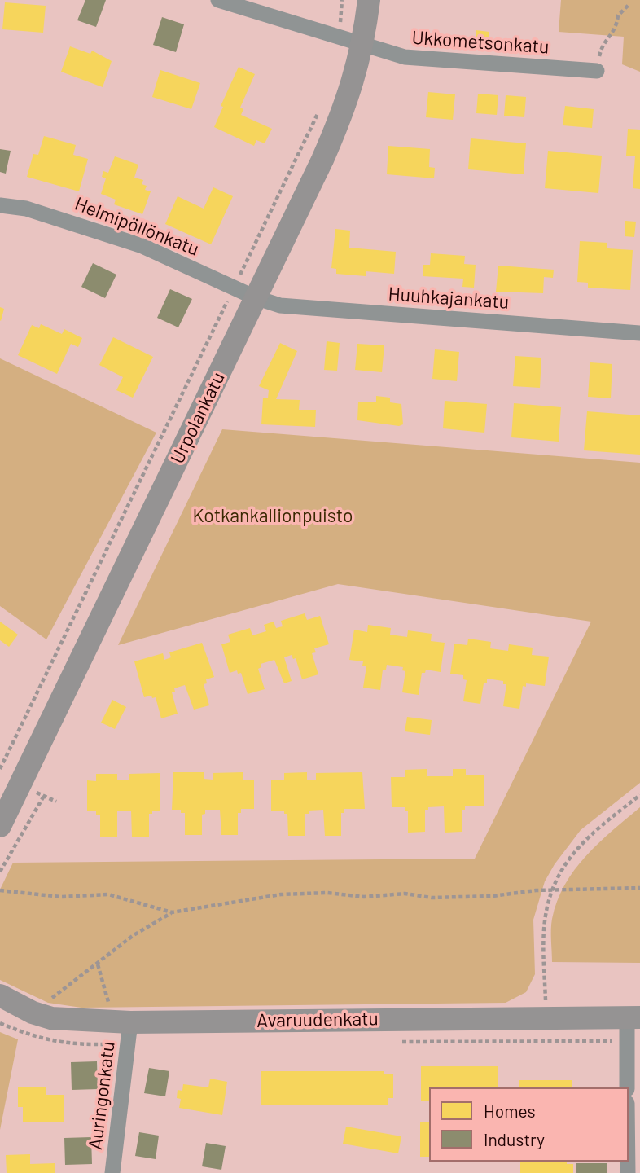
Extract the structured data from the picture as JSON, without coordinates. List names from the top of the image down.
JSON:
{
  "streets": {
    "main road": ["Urpolankatu", "Avaruudenkatu"],
    "street": [
      "Ukkometsonkatu",
      "Helmipöllönkatu",
      "Huuhkajankatu",
      "Auringonkatu"
    ]
  },
  "crossings": [
    ["Ukkometsonkatu", "Urpolankatu"],
    ["Helmipöllönkatu", "Huuhkajankatu"],
    ["Helmipöllönkatu", "Urpolankatu"],
    ["Huuhkajankatu", "Urpolankatu"],
    ["Avaruudenkatu", "Auringonkatu"]
  ],
  "parks": ["Kotkankallionpuisto"],
  "legend": ["Homes", "Industry"]
}
